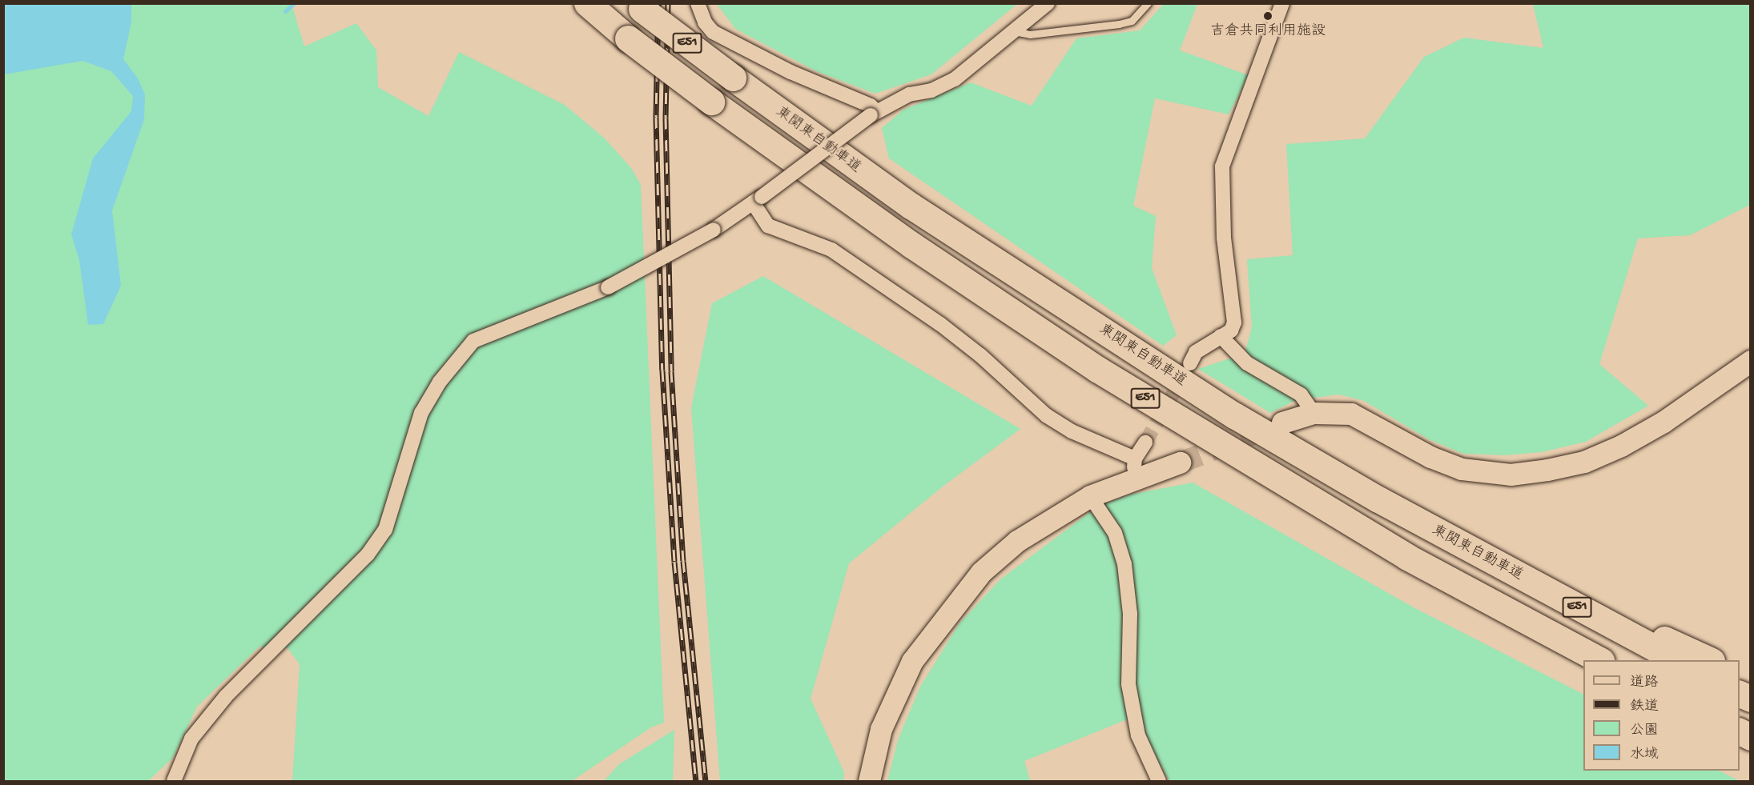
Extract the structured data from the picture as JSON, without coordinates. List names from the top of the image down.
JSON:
{
  "streets": {
    "highway": ["E51", "東関東自動車道"]
  },
  "places": ["吉倉共同利用施設"],
  "legend": [
    "道路",
    "鉄道",
    "公園",
    "水域"
  ]
}
